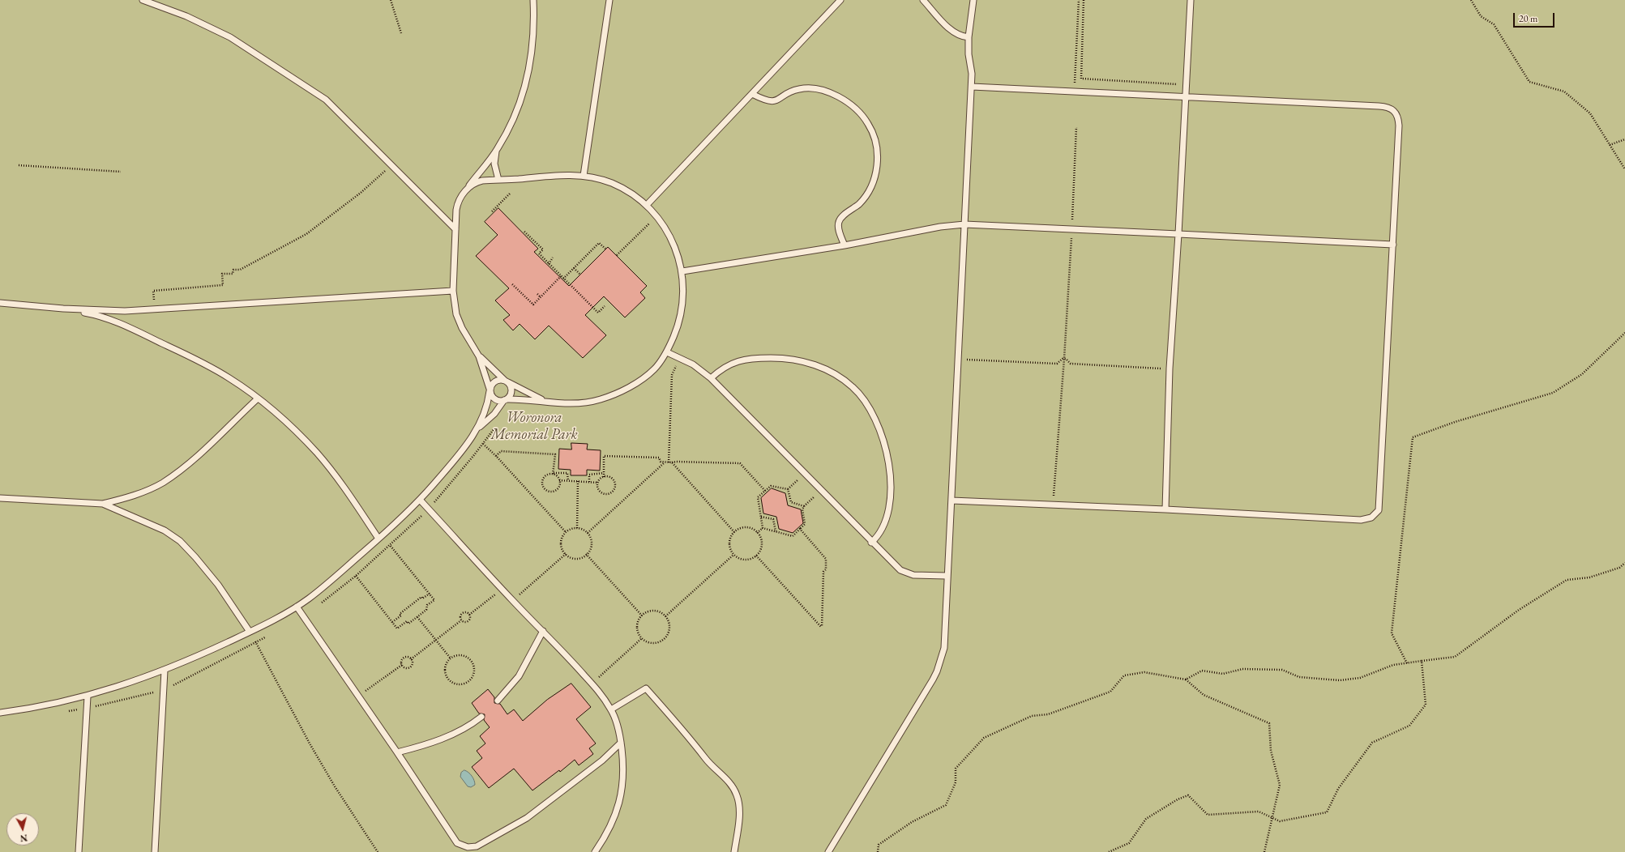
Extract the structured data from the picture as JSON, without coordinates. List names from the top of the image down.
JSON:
{
  "parks": ["Woronora Memorial Park"],
  "scale_bar": "20 m",
  "north": "bottom"
}
